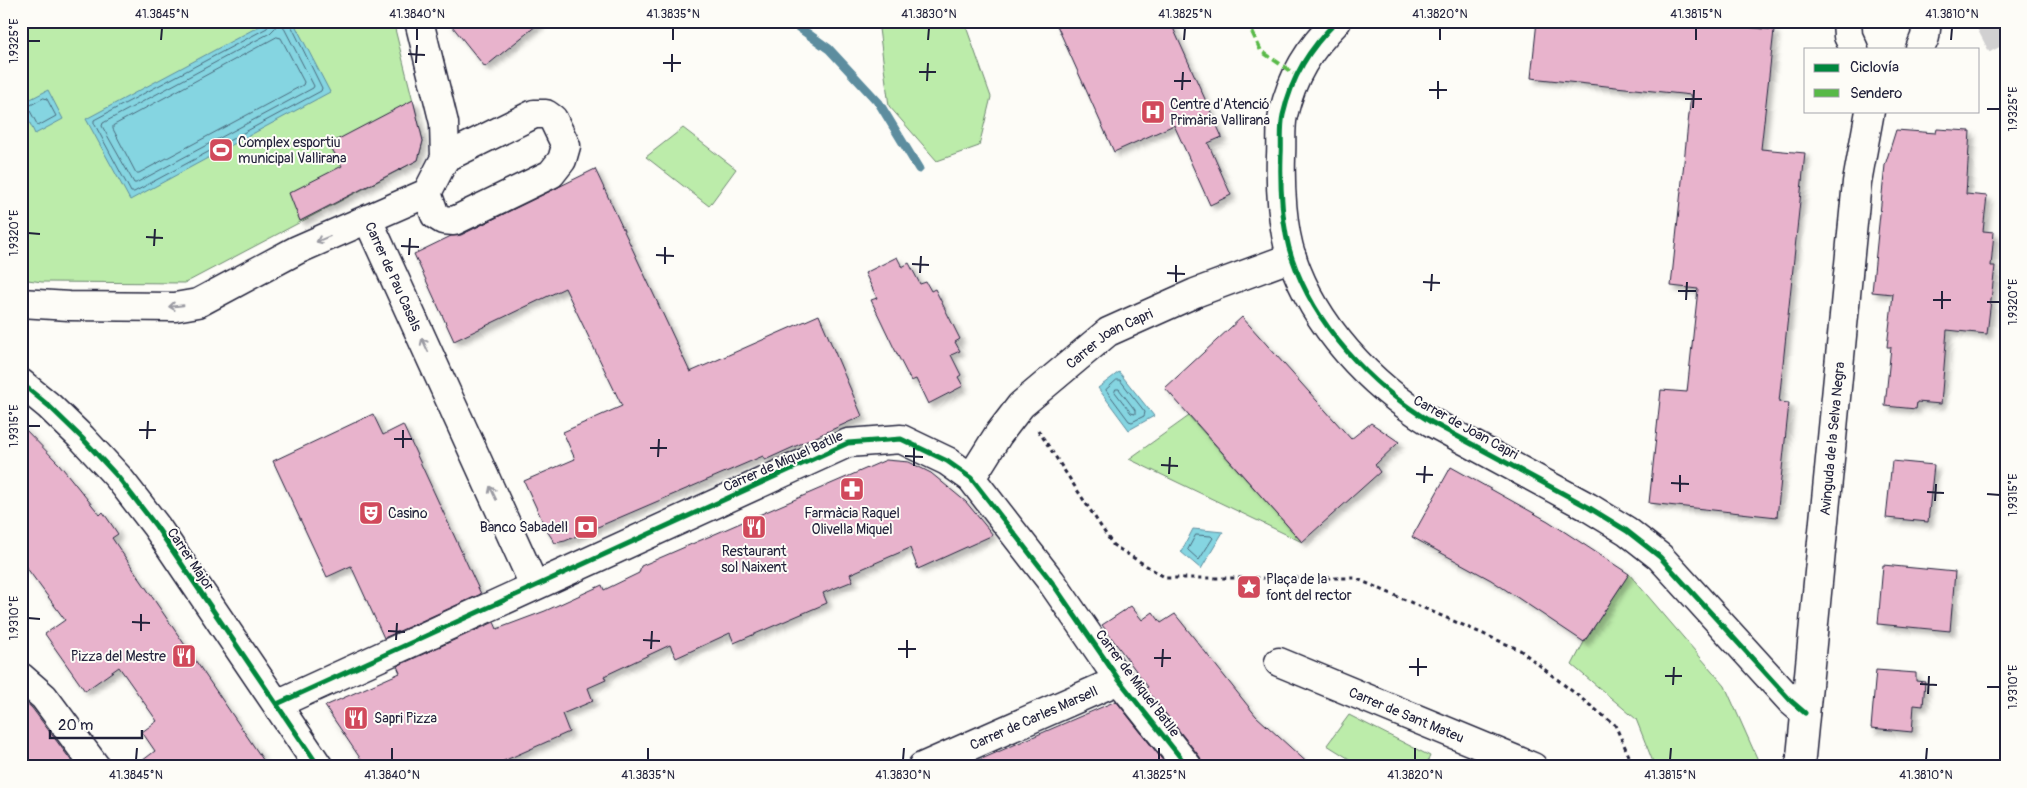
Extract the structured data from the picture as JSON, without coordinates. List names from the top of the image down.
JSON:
{
  "streets": {
    "street": [
      "Carrer de Pau Casals",
      "Carrer Joan Capri",
      "Carrer de Joan Capri",
      "Avinguda de la Selva Negra",
      "Carrer de Miquel Batlle",
      "Carrer Major",
      "Carrer de Sant Mateu",
      "Carrer de Carles Marsell"
    ]
  },
  "crossings": [
    ["Carrer de Pau Casals", "Carrer de Miquel Batlle"],
    ["Carrer Joan Capri", "Carrer de Joan Capri"],
    ["Carrer Joan Capri", "Carrer de Miquel Batlle"],
    ["Carrer de Joan Capri", "Avinguda de la Selva Negra"],
    ["Carrer de Miquel Batlle", "Carrer Major"],
    ["Carrer de Miquel Batlle", "Carrer de Carles Marsell"]
  ],
  "places": {
    "hospital": ["Centre d'Atenció Primària Vallirana"],
    "sports": ["Complex esportiu municipal Vallirana"],
    "pharmacy": ["Farmàcia Raquel Olivella Miquel"],
    "theatre": ["Casino"],
    "bank": ["Banco Sabadell"],
    "restaurant": ["Restaurant sol Naixent", "Pizza del Mestre", "Sapri Pizza"],
    "place": ["Plaça de la font del rector"]
  },
  "legend": ["Ciclovía", "Sendero"],
  "scale_bar": "20 m",
  "coordinates": [
    "41.3845°N",
    "41.3840°N",
    "41.3835°N",
    "41.3830°N",
    "41.3825°N",
    "41.3820°N",
    "41.3815°N",
    "41.3810°N",
    "1.9325°E",
    "1.9320°E",
    "1.9315°E",
    "1.9310°E"
  ]
}
